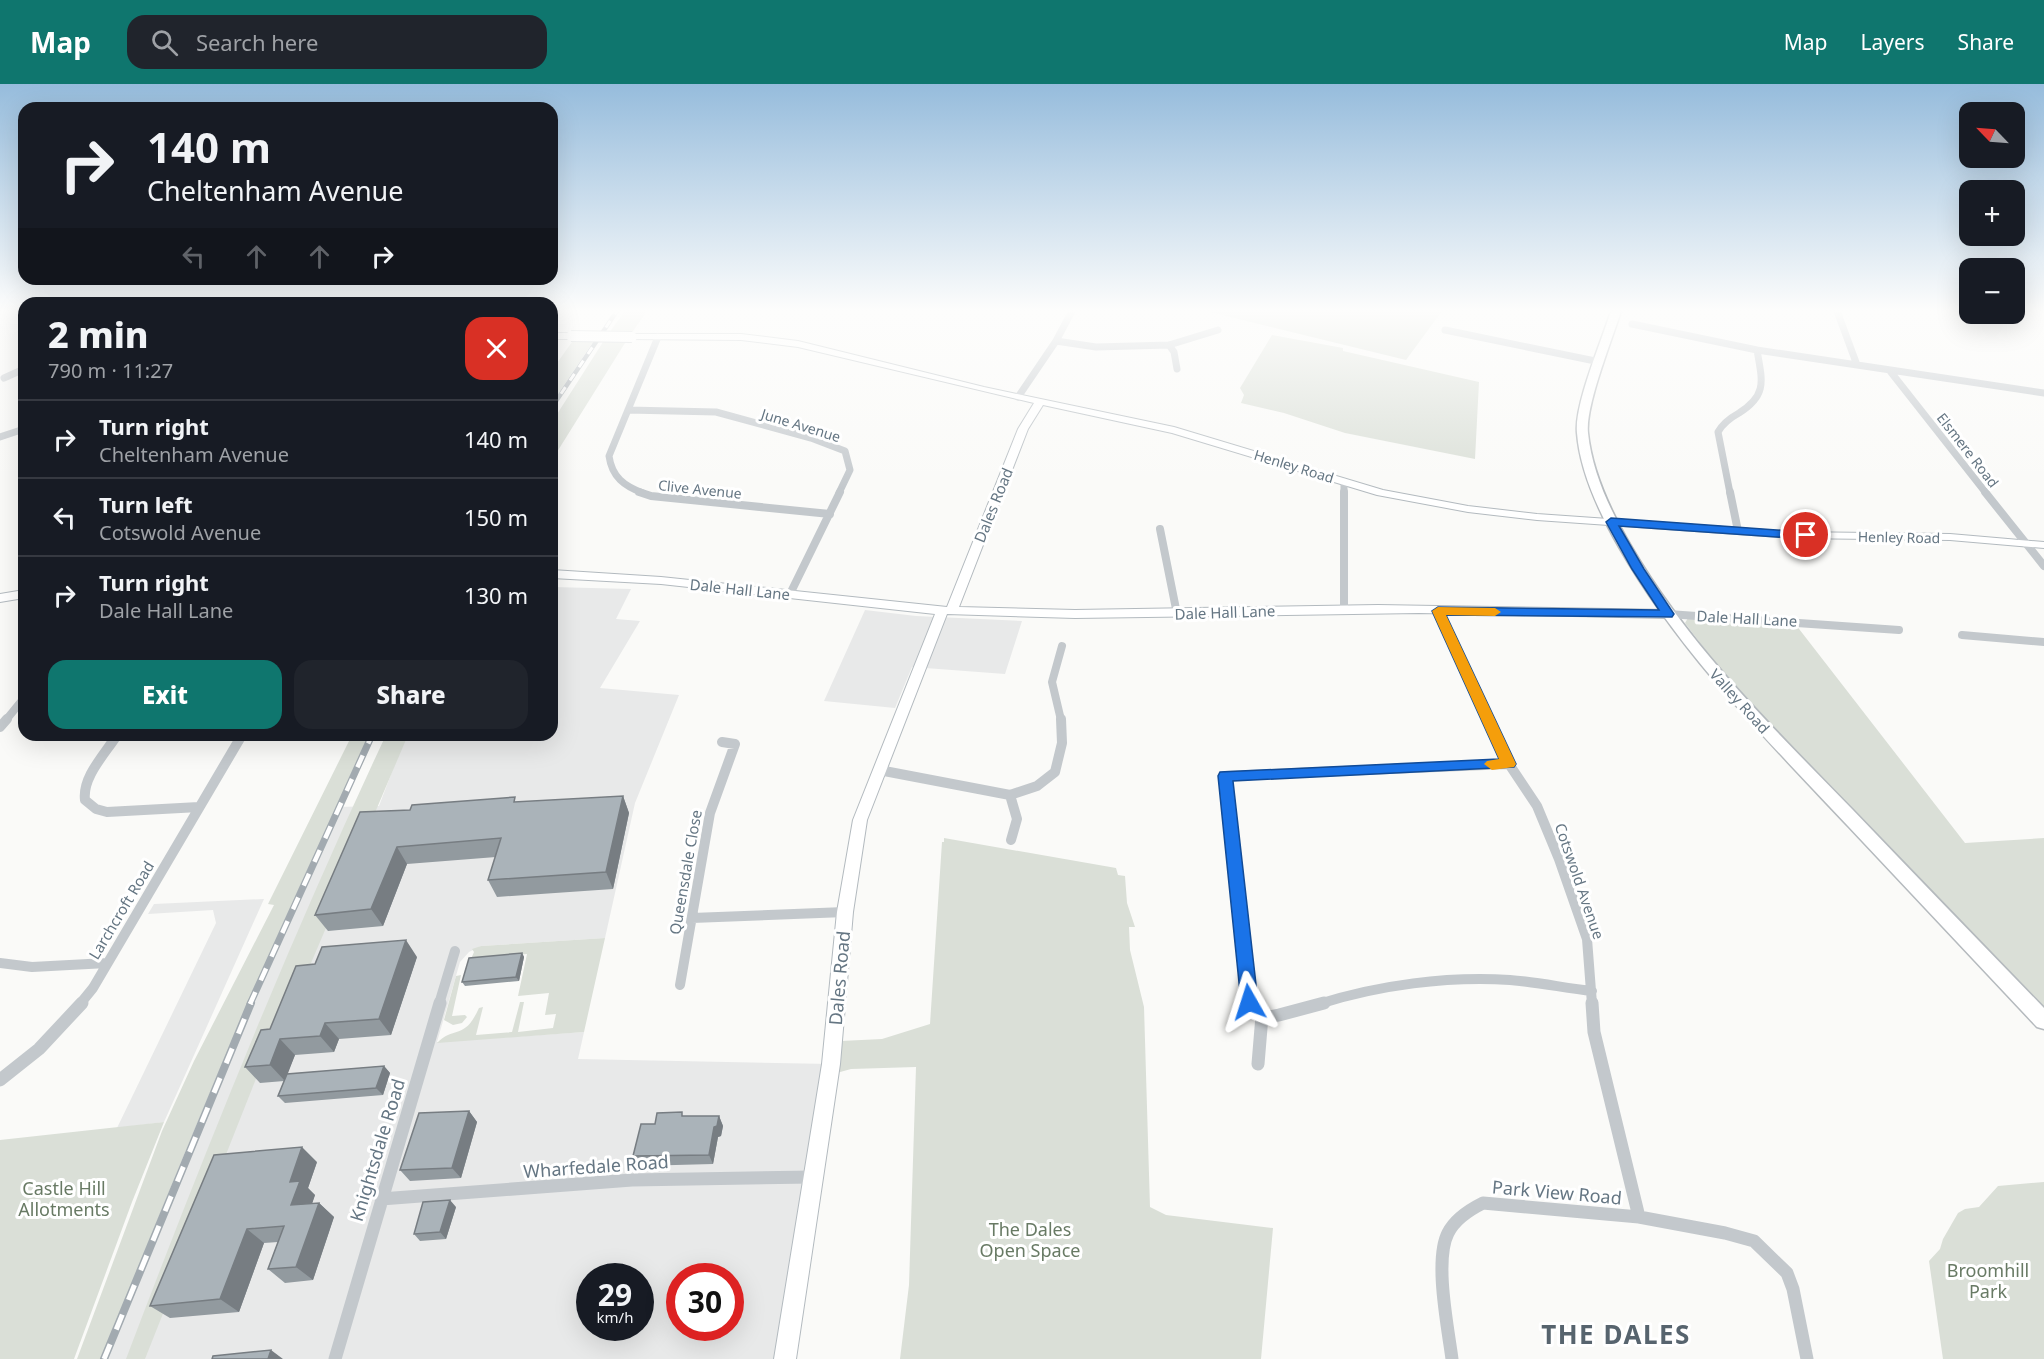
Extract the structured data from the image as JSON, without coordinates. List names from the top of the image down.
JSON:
{
  "streets": {
    "main road": ["Valley Road"],
    "street": [
      "June Avenue",
      "Elsmere Road",
      "Henley Road",
      "Clive Avenue",
      "Dales Road",
      "Dale Hall Lane",
      "Queensdale Close",
      "Cotswold Avenue",
      "Larchcroft Road",
      "Knightsdale Road",
      "Wharfedale Road",
      "Park View Road"
    ]
  },
  "crossings": [
    ["June Avenue", "Clive Avenue"],
    ["June Avenue", "Dale Hall Lane"],
    ["Elsmere Road", "Henley Road"],
    ["Henley Road", "Dales Road"],
    ["Henley Road", "Valley Road"],
    ["Dales Road", "Dale Hall Lane"],
    ["Dales Road", "Wharfedale Road"],
    ["Dale Hall Lane", "Valley Road"],
    ["Dale Hall Lane", "Cotswold Avenue"],
    ["Cotswold Avenue", "Park View Road"],
    ["Knightsdale Road", "Wharfedale Road"]
  ],
  "districts": ["THE DALES"],
  "parks": ["Castle Hill Allotments", "The Dales Open Space", "Broomhill Park"],
  "north": "top left",
  "page": {
    "header": "Map",
    "search": "Search here",
    "nav": ["Map", "Layers", "Share"],
    "map_buttons": ["+", "−"],
    "turn": ["140 m", "Cheltenham Avenue"],
    "heading": ["2 min", "790 m · 11:27"],
    "list": [
      {
        "name": "Turn right",
        "note": "Cheltenham Avenue",
        "value": "140 m"
      },
      {
        "name": "Turn left",
        "note": "Cotswold Avenue",
        "value": "150 m"
      },
      {
        "name": "Turn right",
        "note": "Dale Hall Lane",
        "value": "130 m"
      }
    ],
    "buttons": ["Exit", "Share"],
    "speed": "29 km/h",
    "limit": "30"
  }
}
